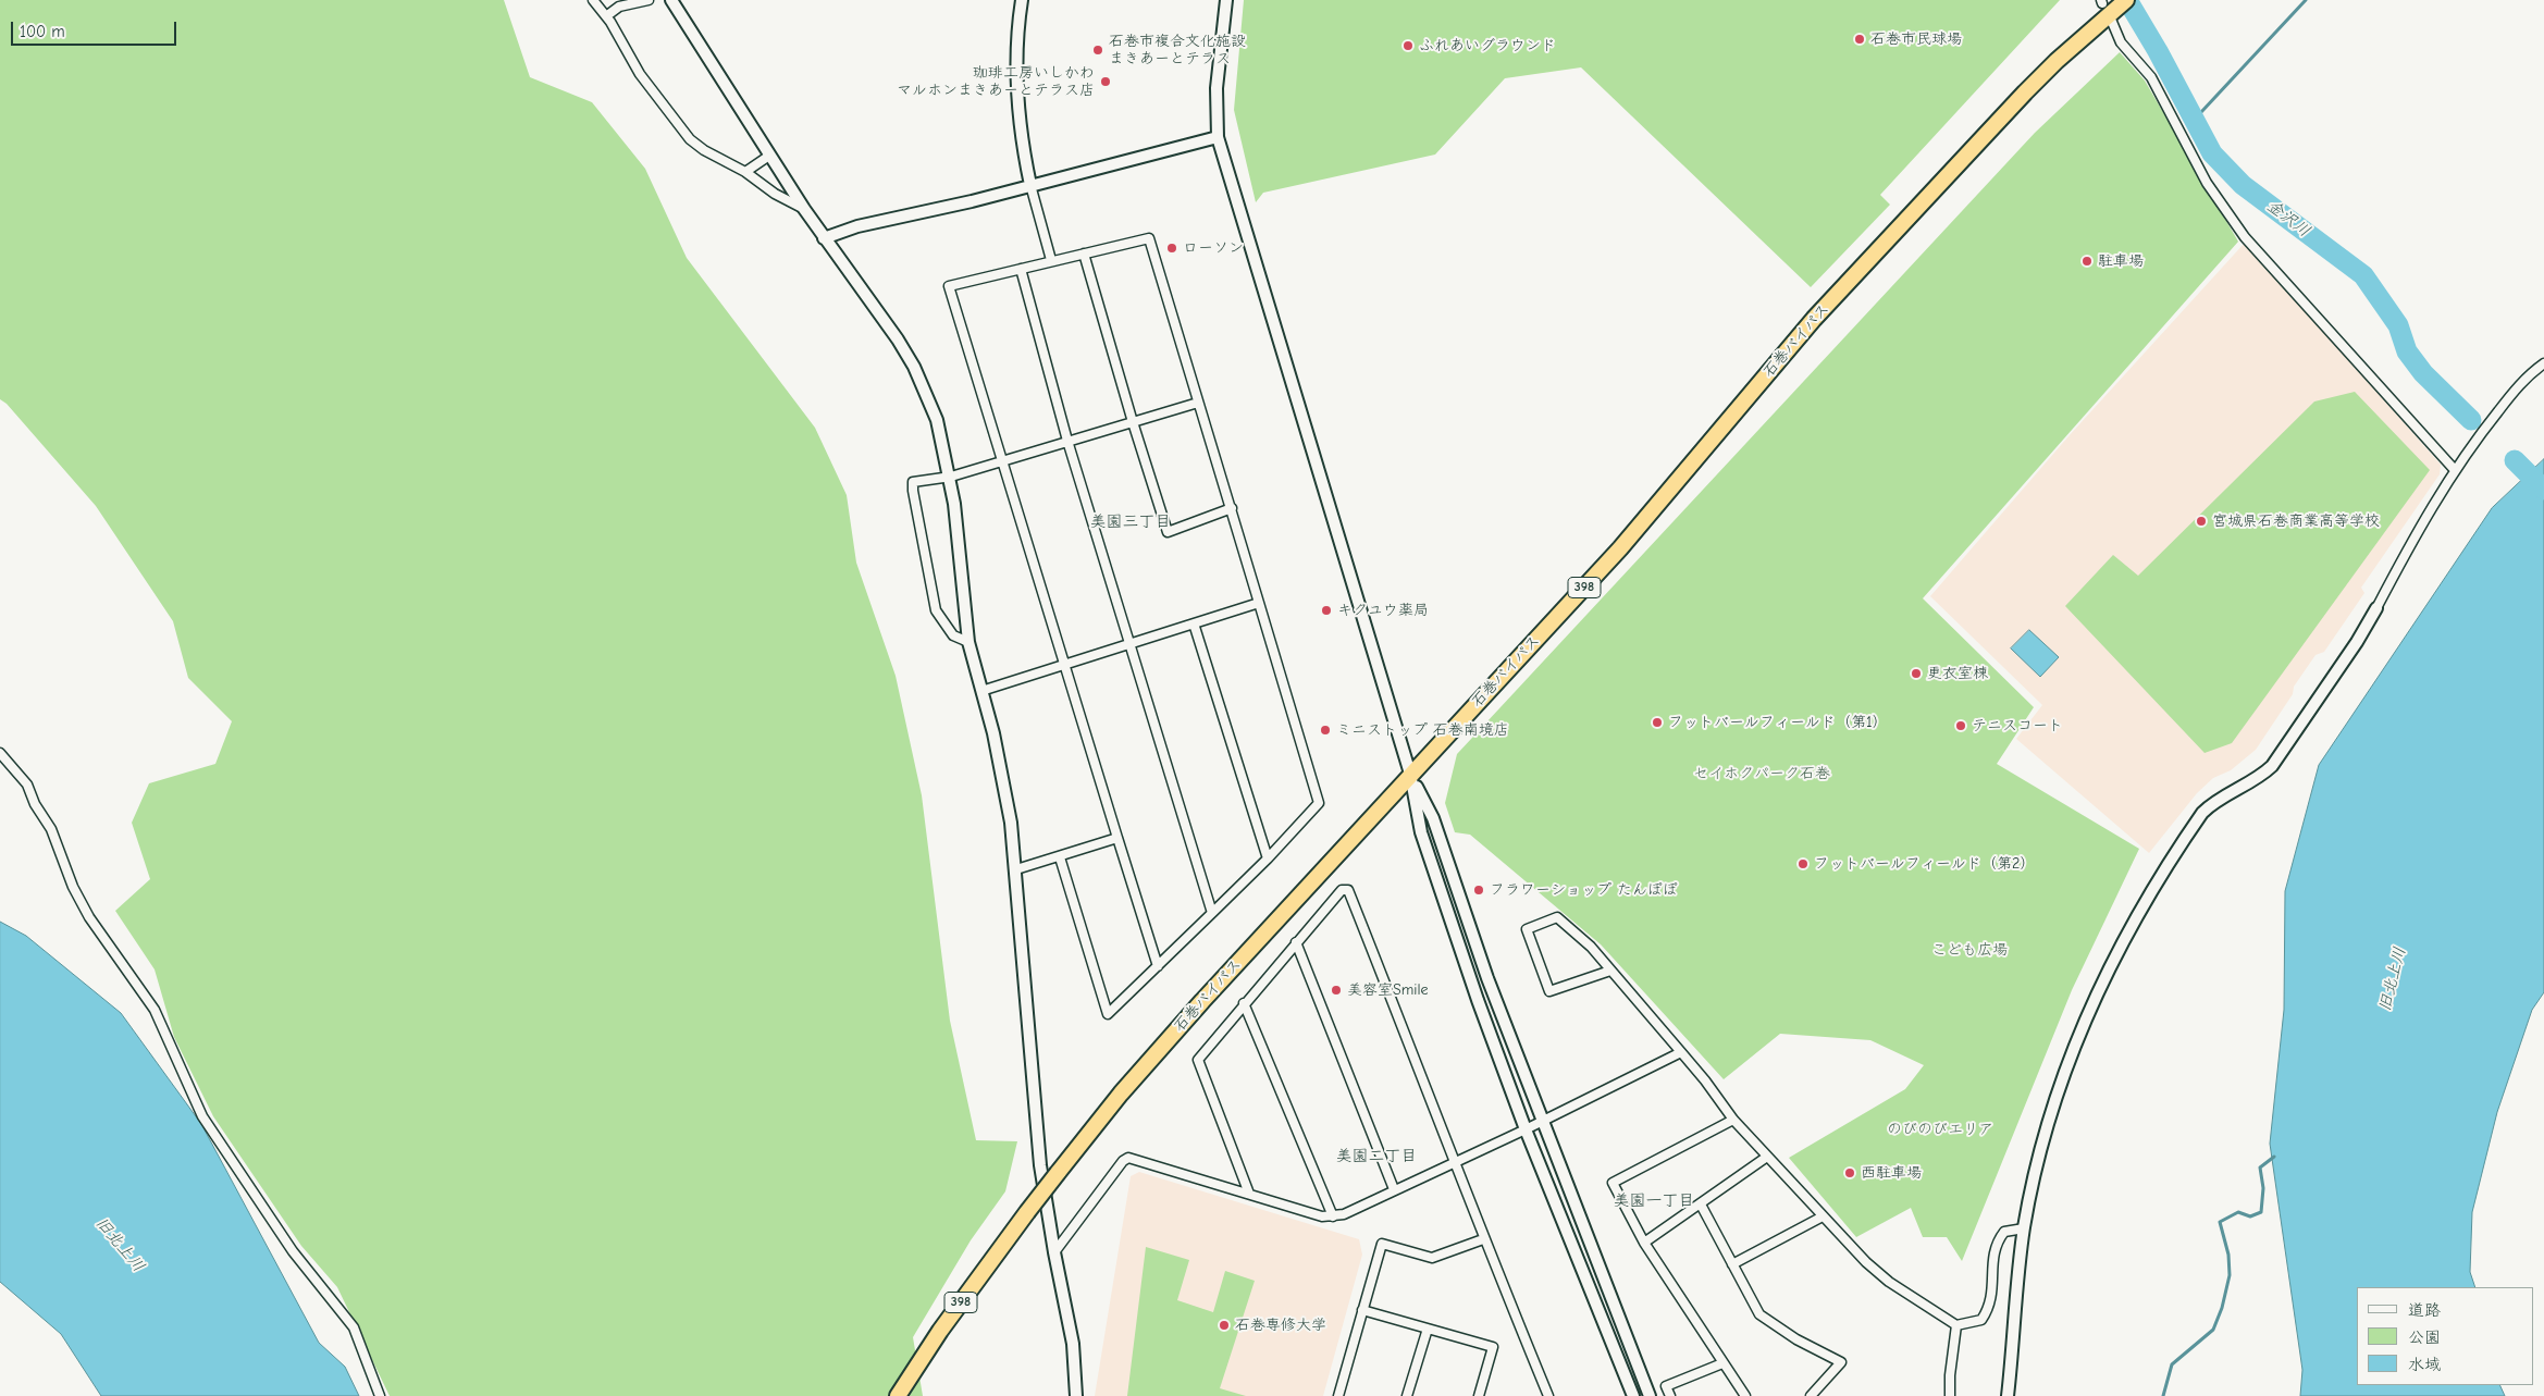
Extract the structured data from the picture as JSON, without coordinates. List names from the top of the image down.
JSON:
{
  "streets": {
    "highway": ["石巻バイパス", "398"]
  },
  "districts": ["美園三丁目", "美園二丁目", "美園一丁目"],
  "water": ["金沢川", "旧北上川"],
  "parks": ["セイホクパーク石巻", "こども広場", "のびのびエリア"],
  "places": [
    "石巻市民球場",
    "ふれあいグラウンド",
    "石巻市複合文化施設 まきあーとテラス",
    "珈琲工房いしかわ マルホンまきあーとテラス店",
    "ローソン",
    "駐車場",
    "宮城県石巻商業高等学校",
    "キクユウ薬局",
    "更衣室棟",
    "フットバールフィールド（第1）",
    "テニスコート",
    "ミニストップ 石巻南境店",
    "フットバールフィールド（第2）",
    "フラワーショップ たんぽぽ",
    "美容室Smile",
    "西駐車場",
    "石巻専修大学"
  ],
  "legend": ["道路", "公園", "水域"],
  "scale_bar": "100 m"
}
